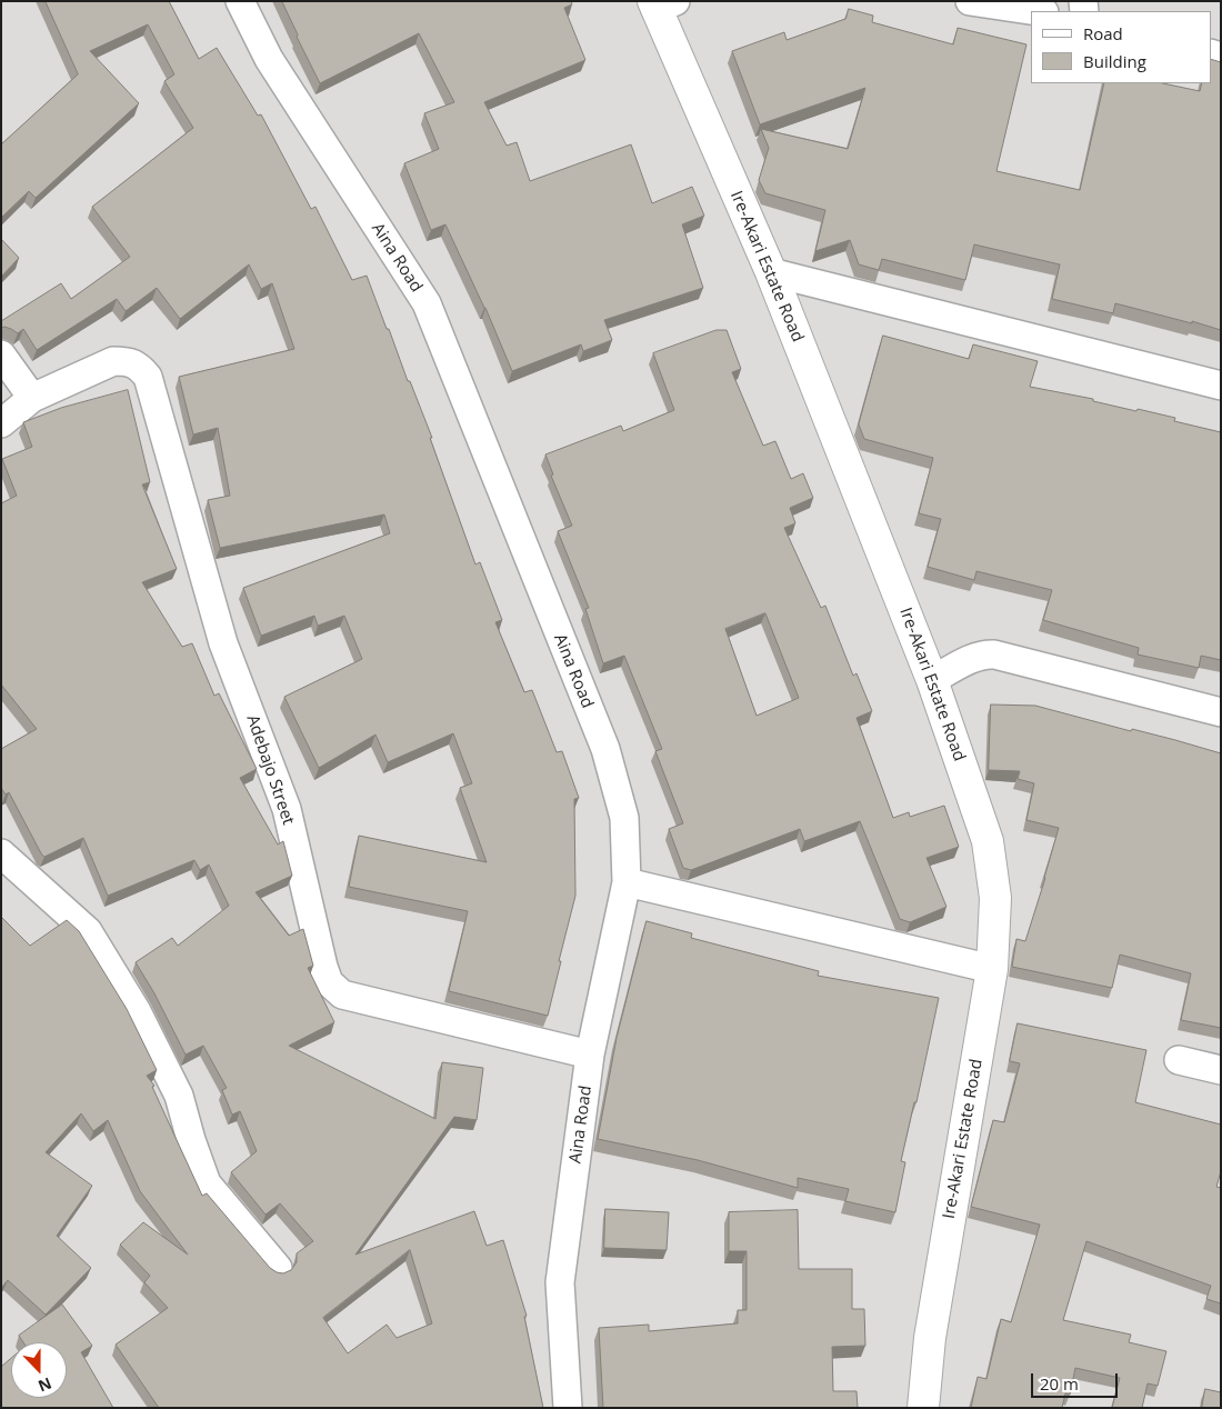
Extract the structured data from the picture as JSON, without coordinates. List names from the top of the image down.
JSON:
{
  "streets": {
    "street": ["Aina Road", "Ire-Akari Estate Road", "Adebajo Street"]
  },
  "crossings": [
    ["Aina Road", "Adebajo Street"]
  ],
  "legend": ["Road", "Building"],
  "scale_bar": "20 m",
  "north": "bottom"
}
